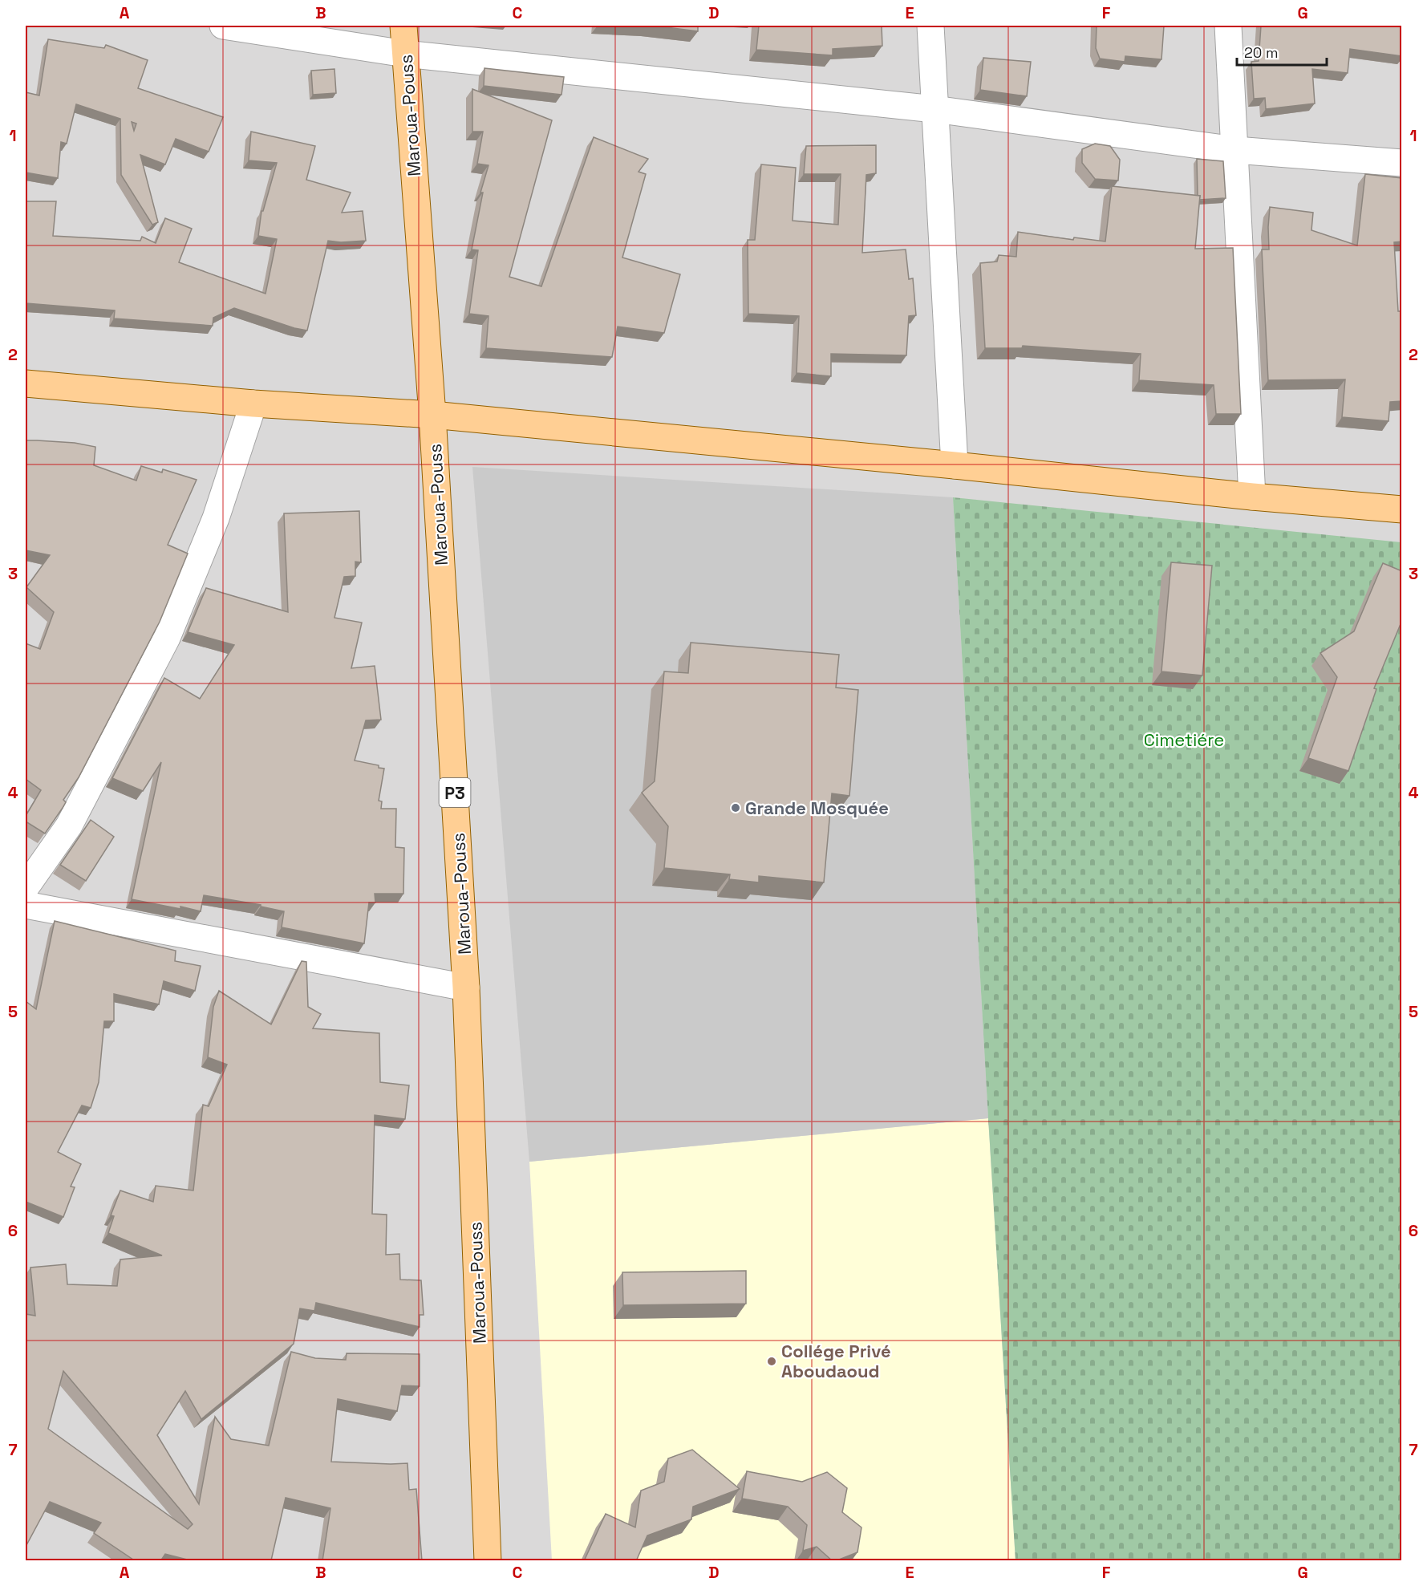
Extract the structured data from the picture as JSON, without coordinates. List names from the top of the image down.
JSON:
{
  "streets": {
    "main road": ["Maroua-Pouss", "P3"]
  },
  "parks": ["Cimetiére"],
  "places": ["Grande Mosquée", "Collége Privé Aboudaoud"],
  "scale_bar": "20 m",
  "grid": {
    "columns": [
      "A",
      "B",
      "C",
      "D",
      "E",
      "F",
      "G"
    ],
    "rows": [
      "1",
      "2",
      "3",
      "4",
      "5",
      "6",
      "7"
    ]
  }
}
